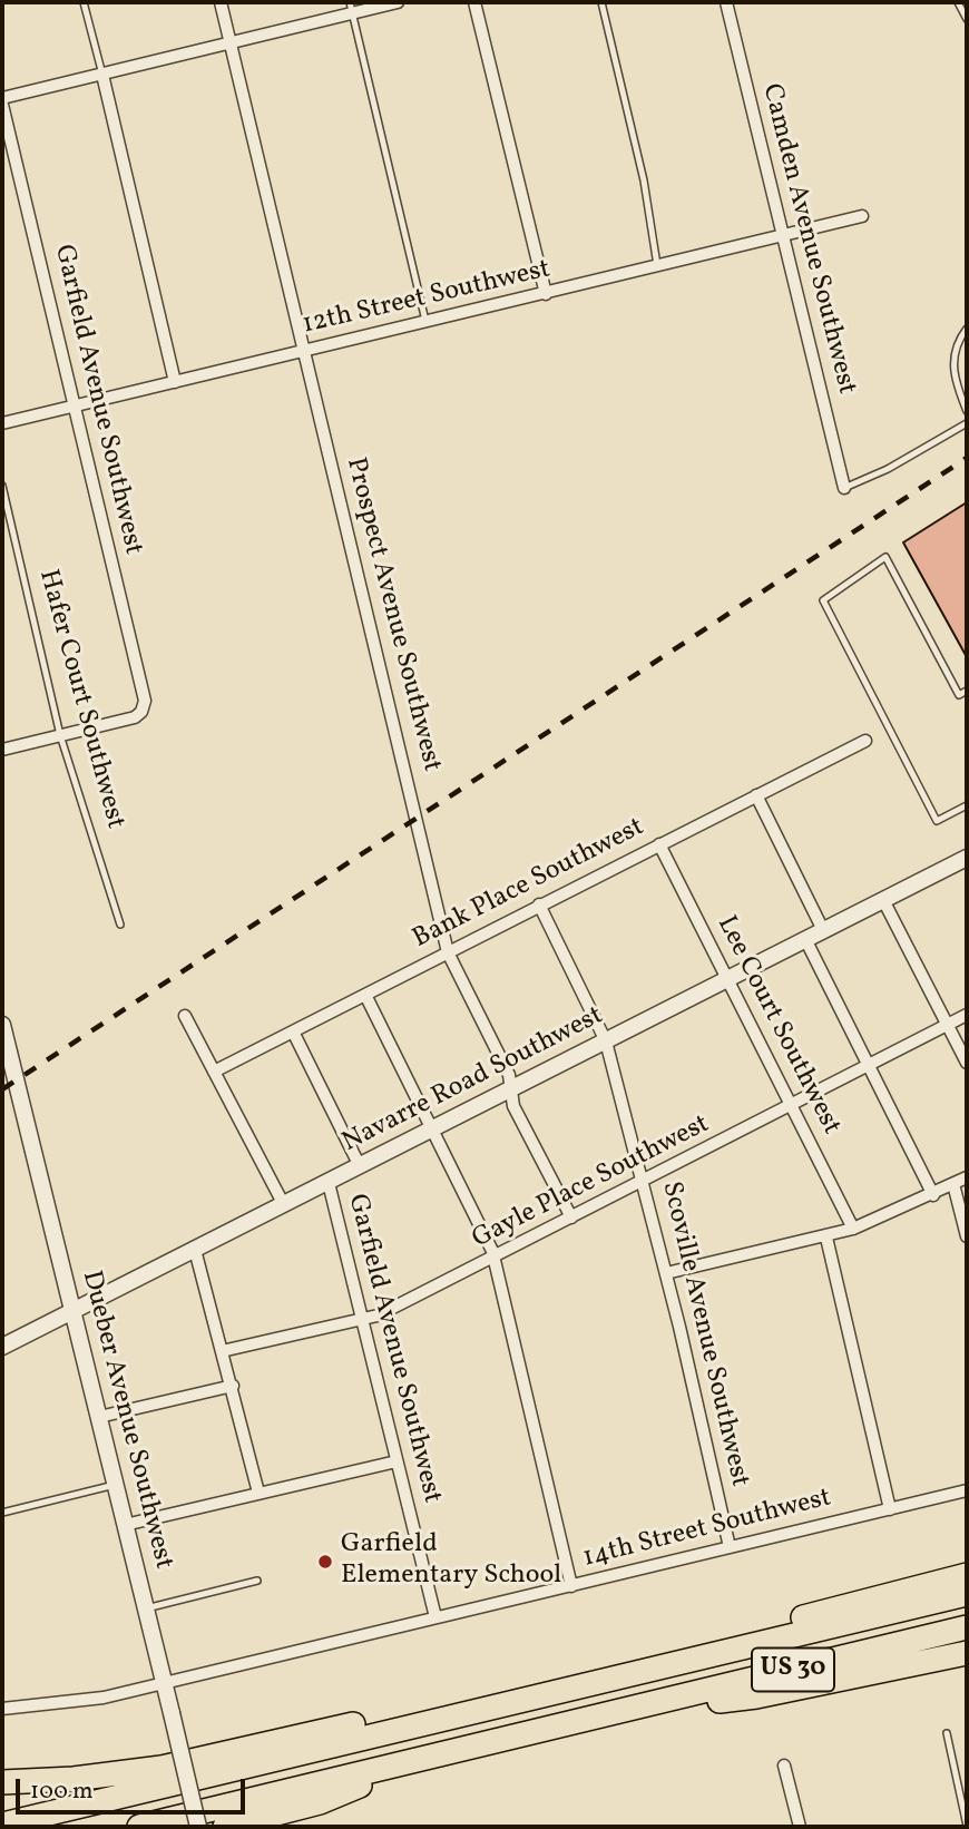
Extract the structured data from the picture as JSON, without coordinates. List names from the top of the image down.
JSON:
{
  "streets": {
    "highway": ["US 30"],
    "street": [
      "Camden Avenue Southwest",
      "12th Street Southwest",
      "Garfield Avenue Southwest",
      "Prospect Avenue Southwest",
      "Bank Place Southwest",
      "Lee Court Southwest",
      "Navarre Road Southwest",
      "Gayle Place Southwest",
      "Scoville Avenue Southwest",
      "Dueber Avenue Southwest",
      "14th Street Southwest"
    ],
    "lane": ["Hafer Court Southwest"]
  },
  "crossings": [
    ["Camden Avenue Southwest", "12th Street Southwest"],
    ["12th Street Southwest", "Garfield Avenue Southwest"],
    ["12th Street Southwest", "Prospect Avenue Southwest"],
    ["Garfield Avenue Southwest", "Hafer Court Southwest"],
    ["Garfield Avenue Southwest", "Navarre Road Southwest"],
    ["Garfield Avenue Southwest", "Gayle Place Southwest"],
    ["Garfield Avenue Southwest", "14th Street Southwest"],
    ["Prospect Avenue Southwest", "Bank Place Southwest"],
    ["Prospect Avenue Southwest", "Navarre Road Southwest"],
    ["Prospect Avenue Southwest", "Gayle Place Southwest"],
    ["Bank Place Southwest", "Lee Court Southwest"],
    ["Bank Place Southwest", "Scoville Avenue Southwest"],
    ["Lee Court Southwest", "Navarre Road Southwest"],
    ["Lee Court Southwest", "Gayle Place Southwest"],
    ["Navarre Road Southwest", "Scoville Avenue Southwest"],
    ["Navarre Road Southwest", "Dueber Avenue Southwest"],
    ["Gayle Place Southwest", "Scoville Avenue Southwest"],
    ["Scoville Avenue Southwest", "14th Street Southwest"],
    ["Dueber Avenue Southwest", "14th Street Southwest"]
  ],
  "places": ["Garfield Elementary School"],
  "scale_bar": "100 m"
}
